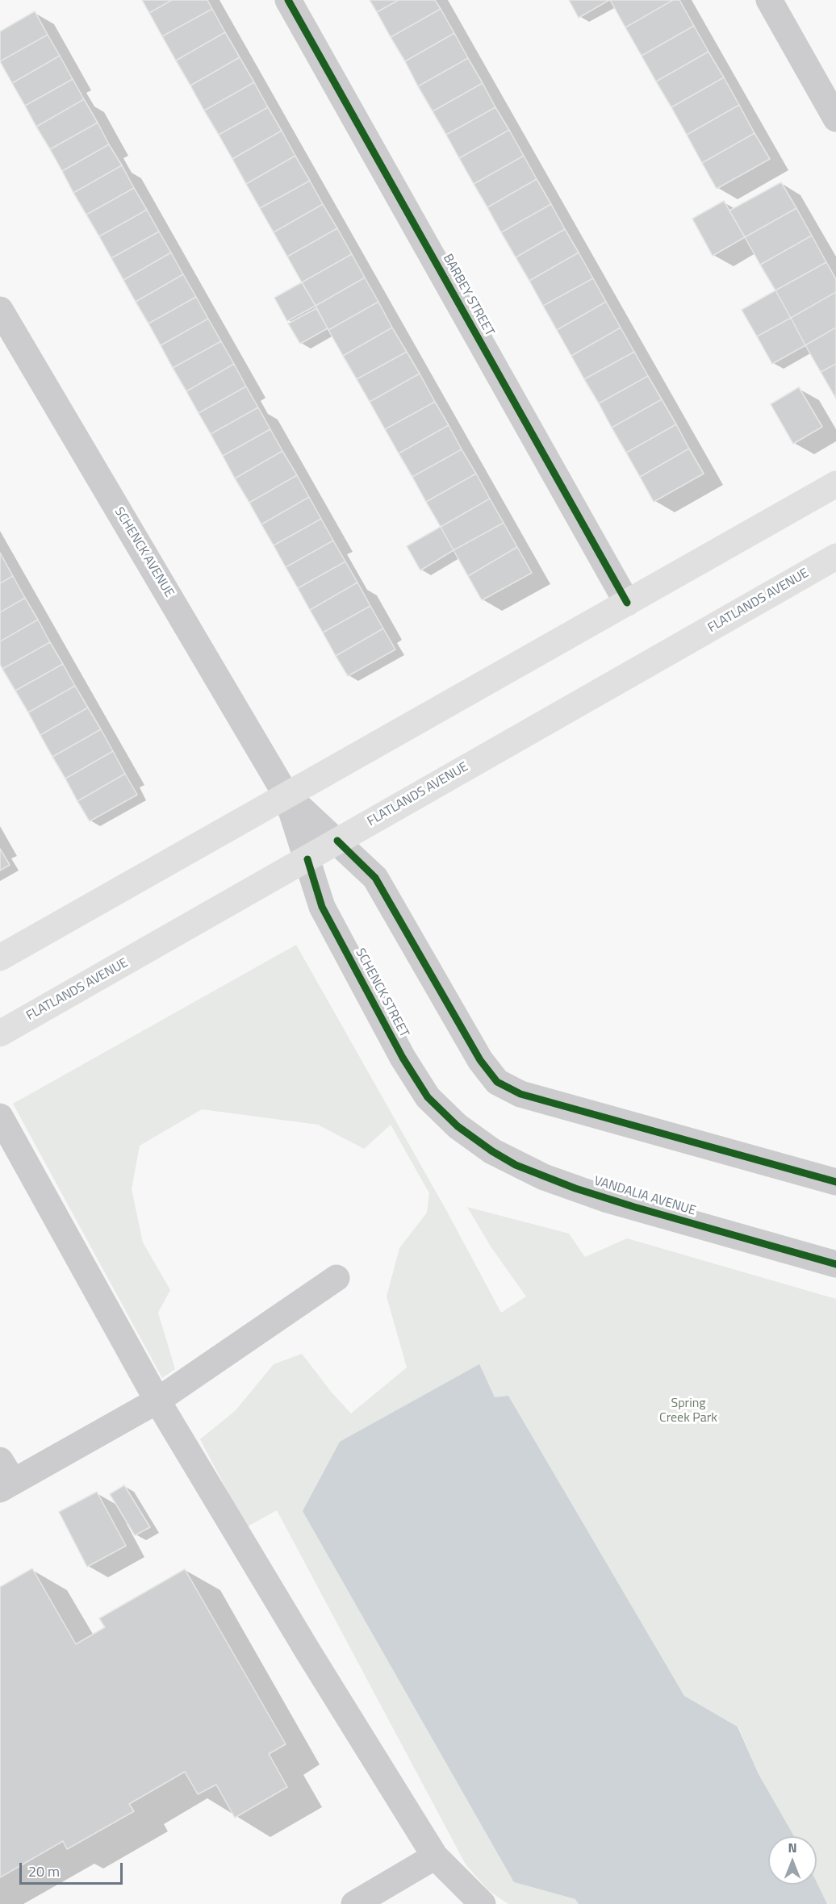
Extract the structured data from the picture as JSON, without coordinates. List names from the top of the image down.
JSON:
{
  "streets": {
    "main road": ["FLATLANDS AVENUE"],
    "street": [
      "BARBEY STREET",
      "SCHENCK AVENUE",
      "SCHENCK STREET",
      "VANDALIA AVENUE"
    ]
  },
  "crossings": [
    ["SCHENCK AVENUE", "SCHENCK STREET"],
    ["FLATLANDS AVENUE", "SCHENCK STREET"],
    ["SCHENCK STREET", "VANDALIA AVENUE"]
  ],
  "parks": ["Spring Creek Park"],
  "scale_bar": "20 m",
  "north": "top"
}
